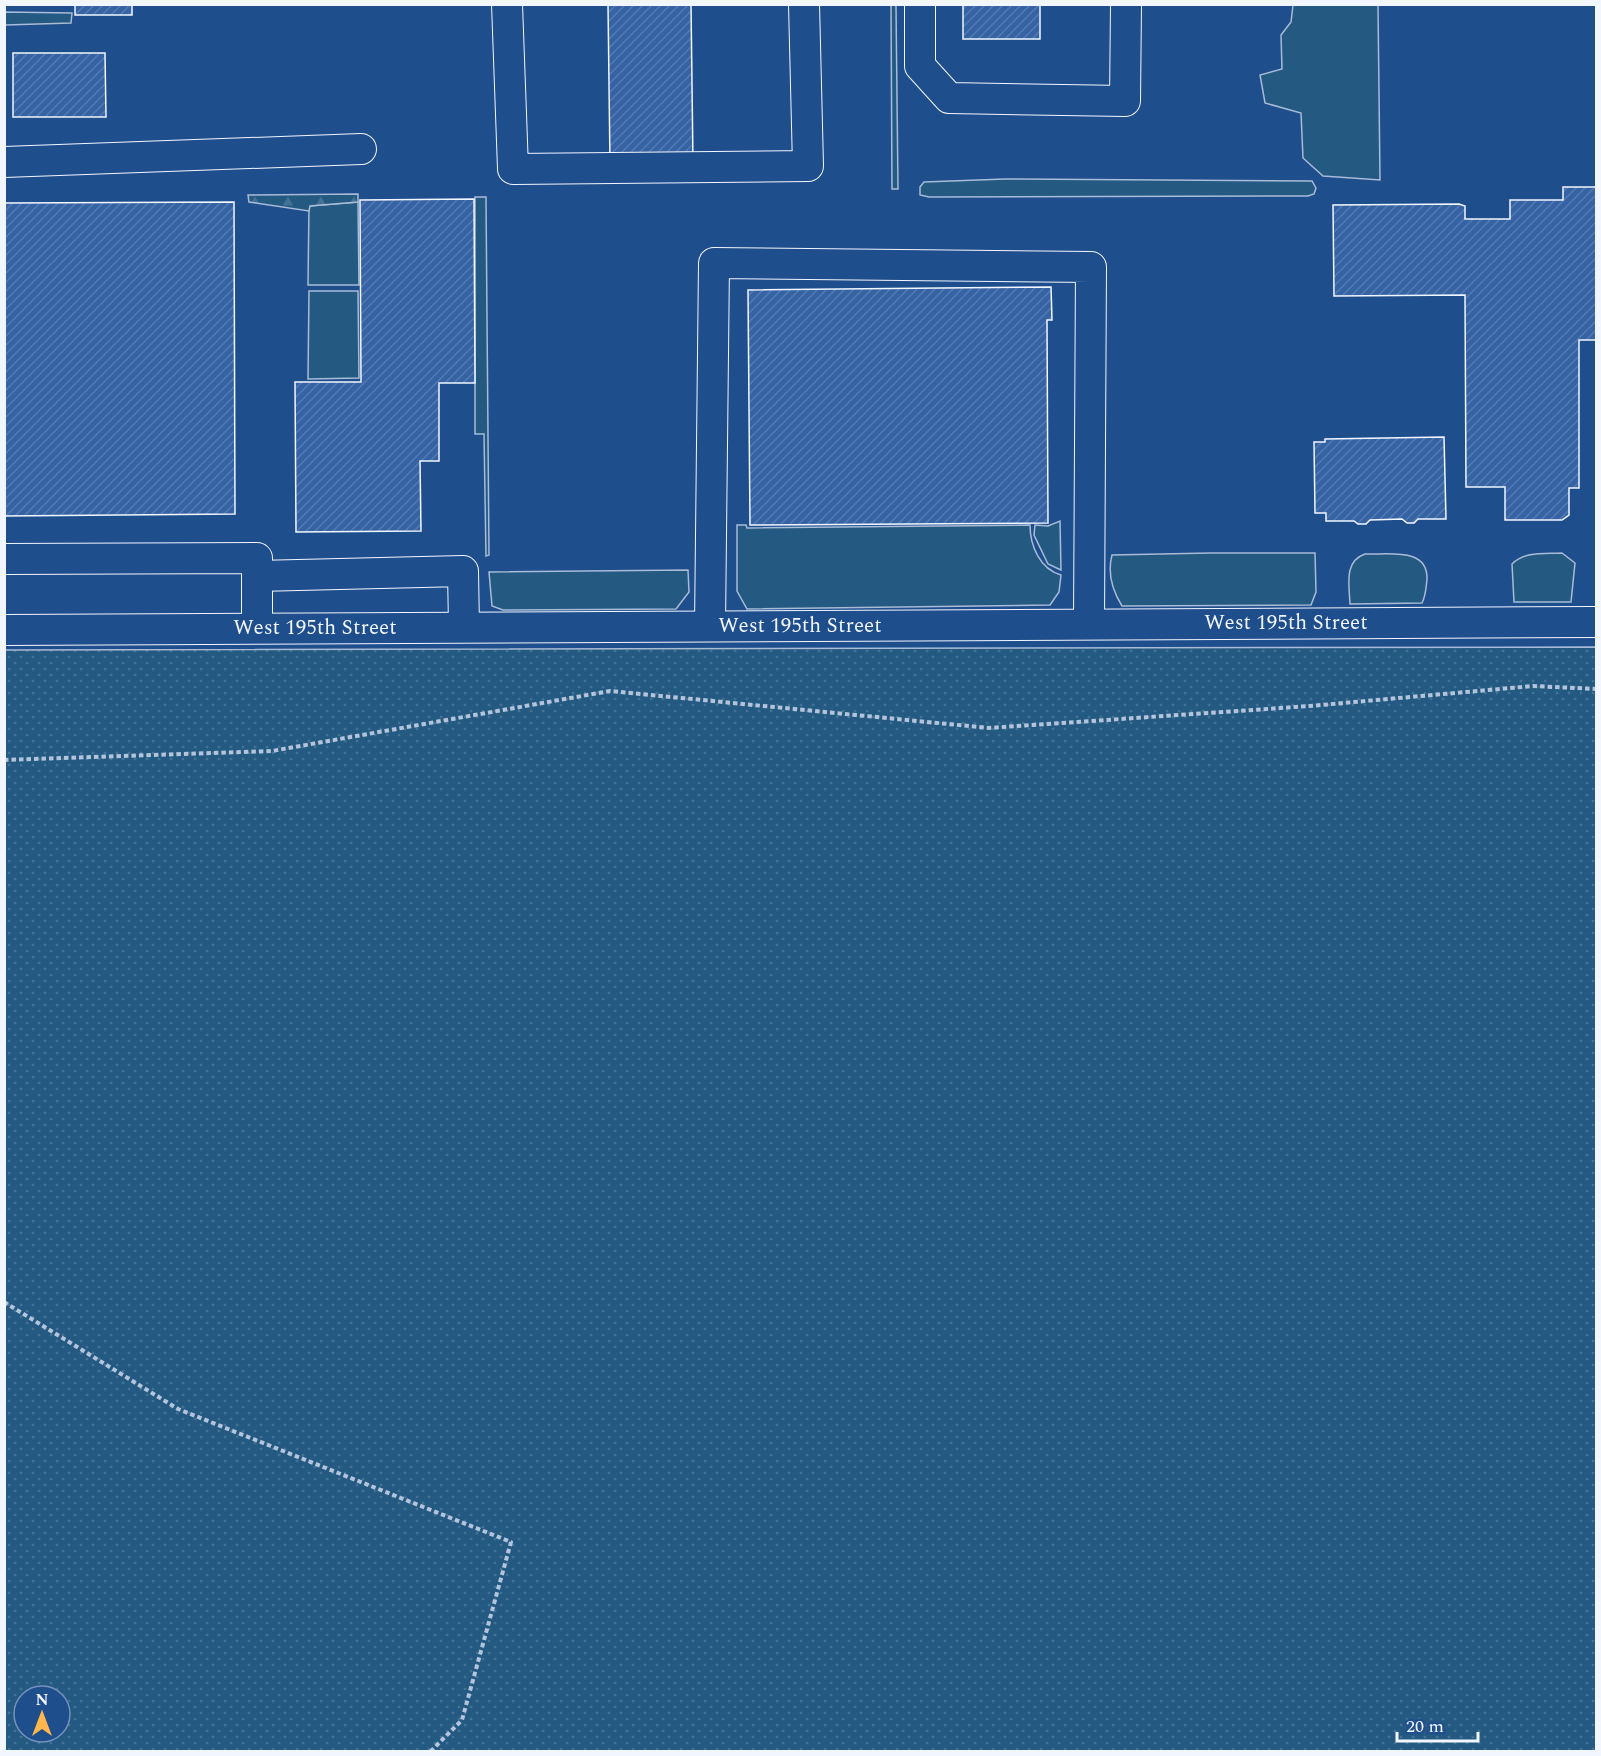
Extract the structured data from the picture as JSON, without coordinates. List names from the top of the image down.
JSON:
{
  "streets": {
    "street": ["West 195th Street"]
  },
  "scale_bar": "20 m",
  "north": "top"
}
